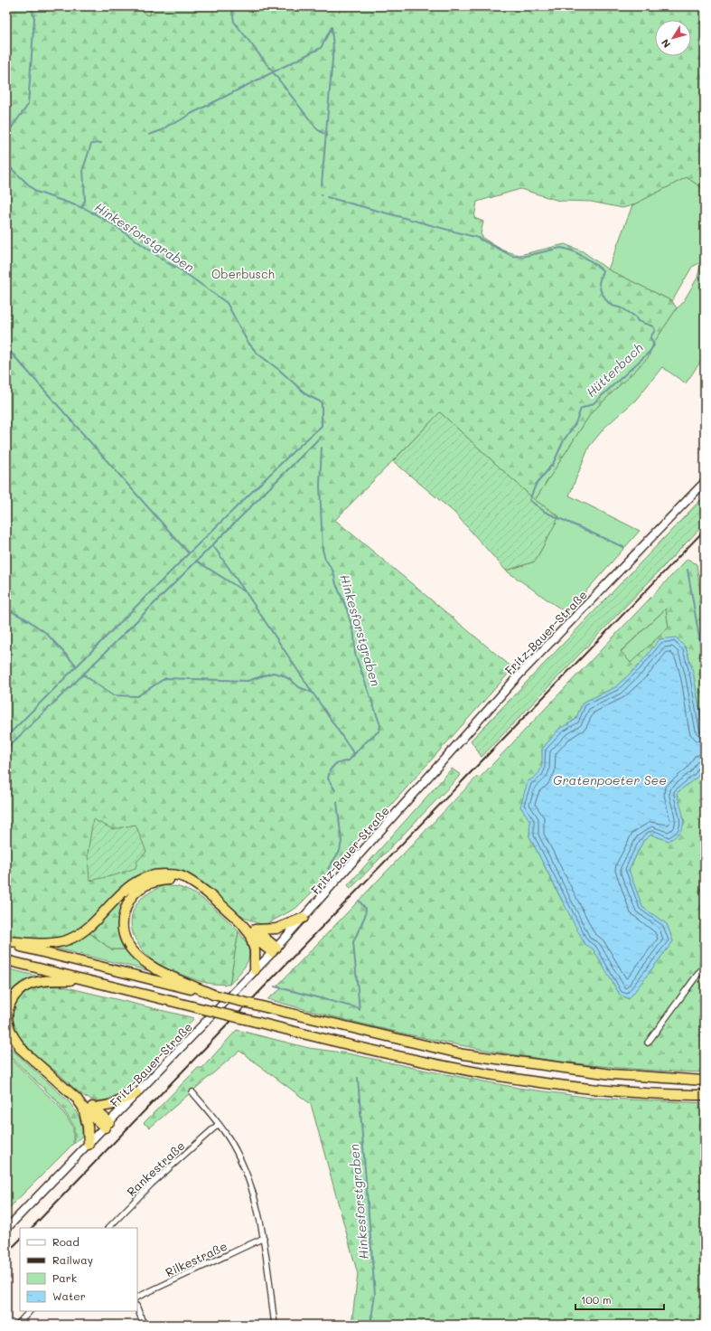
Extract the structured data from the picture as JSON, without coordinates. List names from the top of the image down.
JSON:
{
  "streets": {
    "main road": ["Fritz-Bauer-Straße"],
    "street": ["Rankestraße", "Rilkestraße"]
  },
  "water": ["Hinkesforstgraben", "Hütterbach", "Gratenpoeter See"],
  "parks": ["Oberbusch"],
  "legend": [
    "Road",
    "Railway",
    "Park",
    "Water"
  ],
  "scale_bar": "100 m",
  "north": "bottom left"
}
